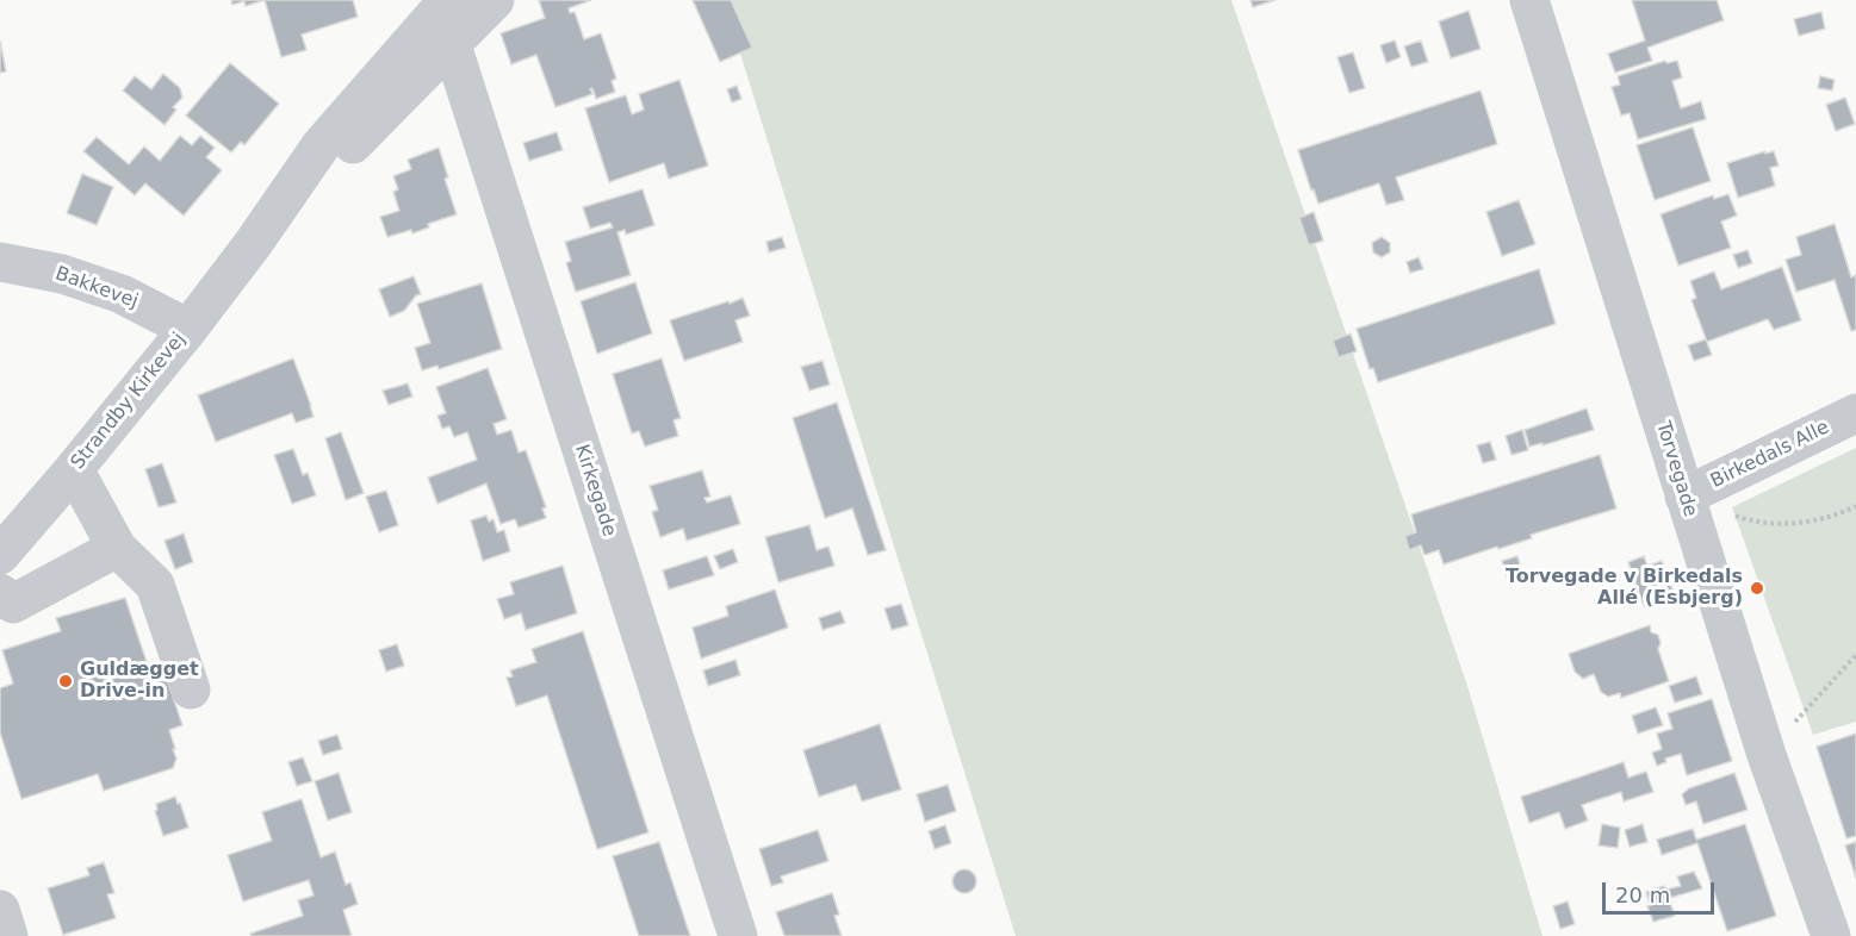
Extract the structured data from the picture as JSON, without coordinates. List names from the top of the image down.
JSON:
{
  "streets": {
    "street": [
      "Bakkevej",
      "Strandby Kirkevej",
      "Birkedals Alle",
      "Torvegade",
      "Kirkegade"
    ]
  },
  "crossings": [
    ["Bakkevej", "Strandby Kirkevej"],
    ["Strandby Kirkevej", "Kirkegade"],
    ["Birkedals Alle", "Torvegade"]
  ],
  "places": ["Torvegade v Birkedals Allé (Esbjerg)", "Guldægget Drive-in"],
  "scale_bar": "20 m"
}
